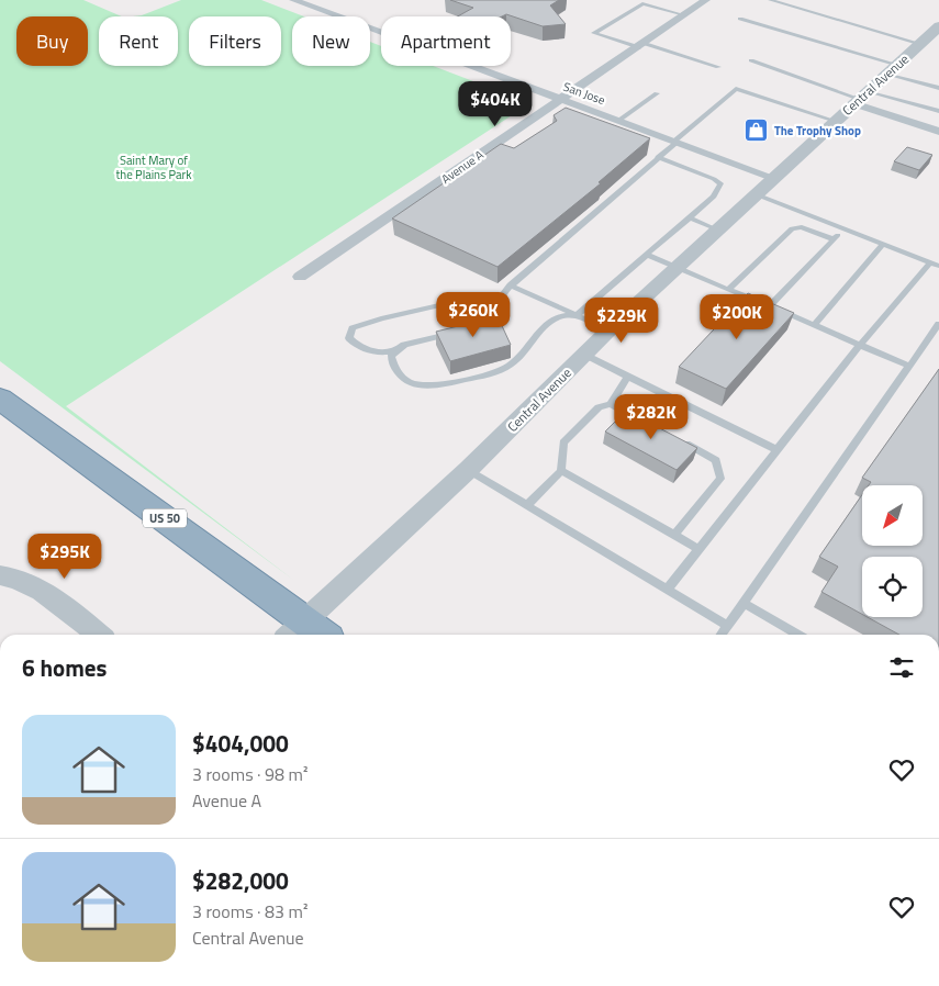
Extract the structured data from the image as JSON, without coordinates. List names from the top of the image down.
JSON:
{
  "streets": {
    "highway": ["US 50"],
    "street": ["Central Avenue", "San Jose", "Avenue A"]
  },
  "crossings": [
    ["Central Avenue", "San Jose"],
    ["Central Avenue", "US 50"],
    ["San Jose", "Avenue A"]
  ],
  "parks": ["Saint Mary of the Plains Park"],
  "places": {
    "shop": ["The Trophy Shop"]
  },
  "north": "bottom left",
  "page": {
    "chip": [
      "Buy",
      "Rent",
      "Filters",
      "New",
      "Apartment"
    ],
    "price": [
      "$404K",
      "$260K",
      "$200K",
      "$229K",
      "$282K",
      "$295K"
    ],
    "heading": "6 homes",
    "list": [
      {
        "name": "$404,000",
        "note": "3 rooms · 98 m² · Avenue A"
      },
      {
        "name": "$282,000",
        "note": "3 rooms · 83 m² · Central Avenue"
      }
    ]
  }
}
